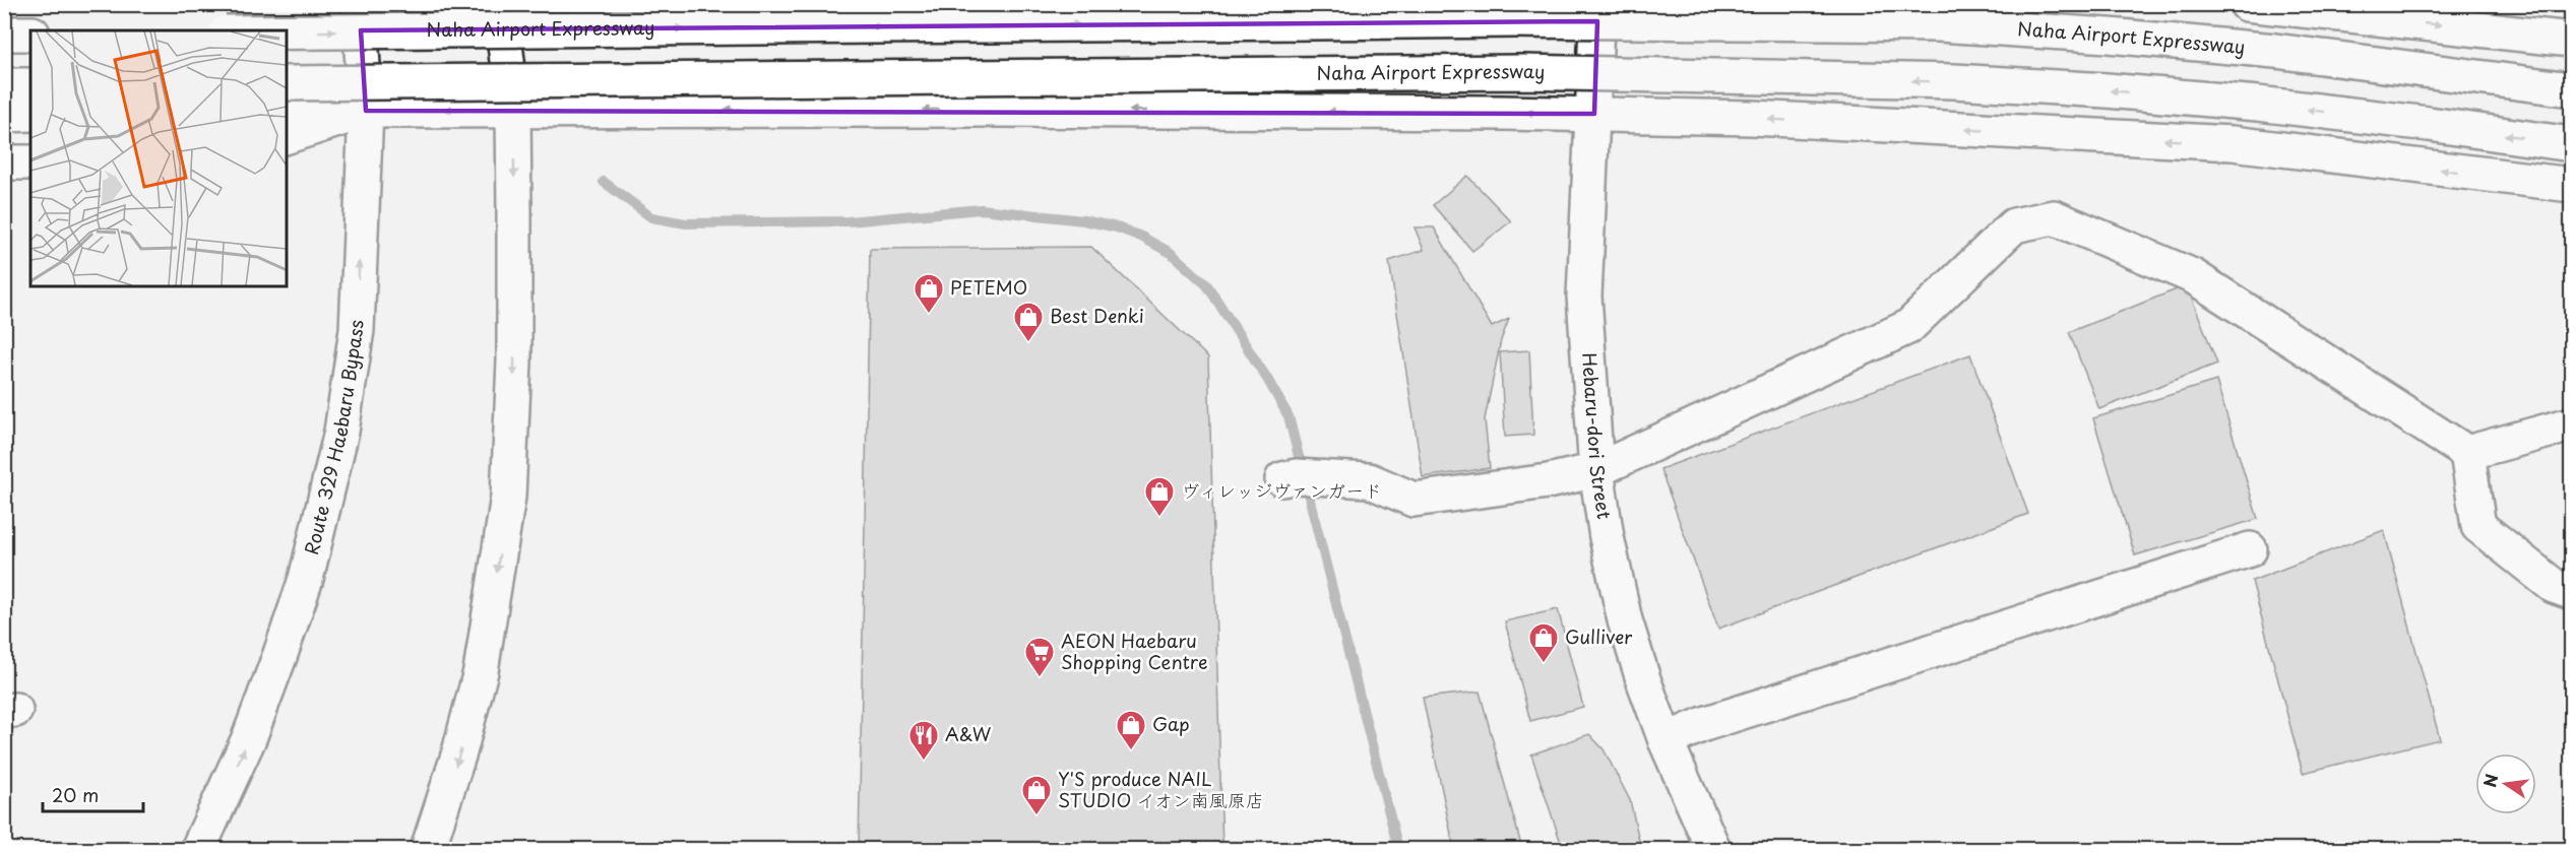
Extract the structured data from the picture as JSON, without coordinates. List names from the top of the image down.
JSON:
{
  "streets": {
    "main road": ["Naha Airport Expressway", "Hebaru-dori Street", "Route 329 Haebaru Bypass"]
  },
  "places": {
    "shop": [
      "PETEMO",
      "Best Denki",
      "ヴィレッジヴァンガード",
      "Gulliver",
      "Gap",
      "Y'S produce NAIL STUDIO イオン南風原店"
    ],
    "supermarket": ["AEON Haebaru Shopping Centre"],
    "restaurant": ["A&W"]
  },
  "scale_bar": "20 m",
  "north": "left"
}
